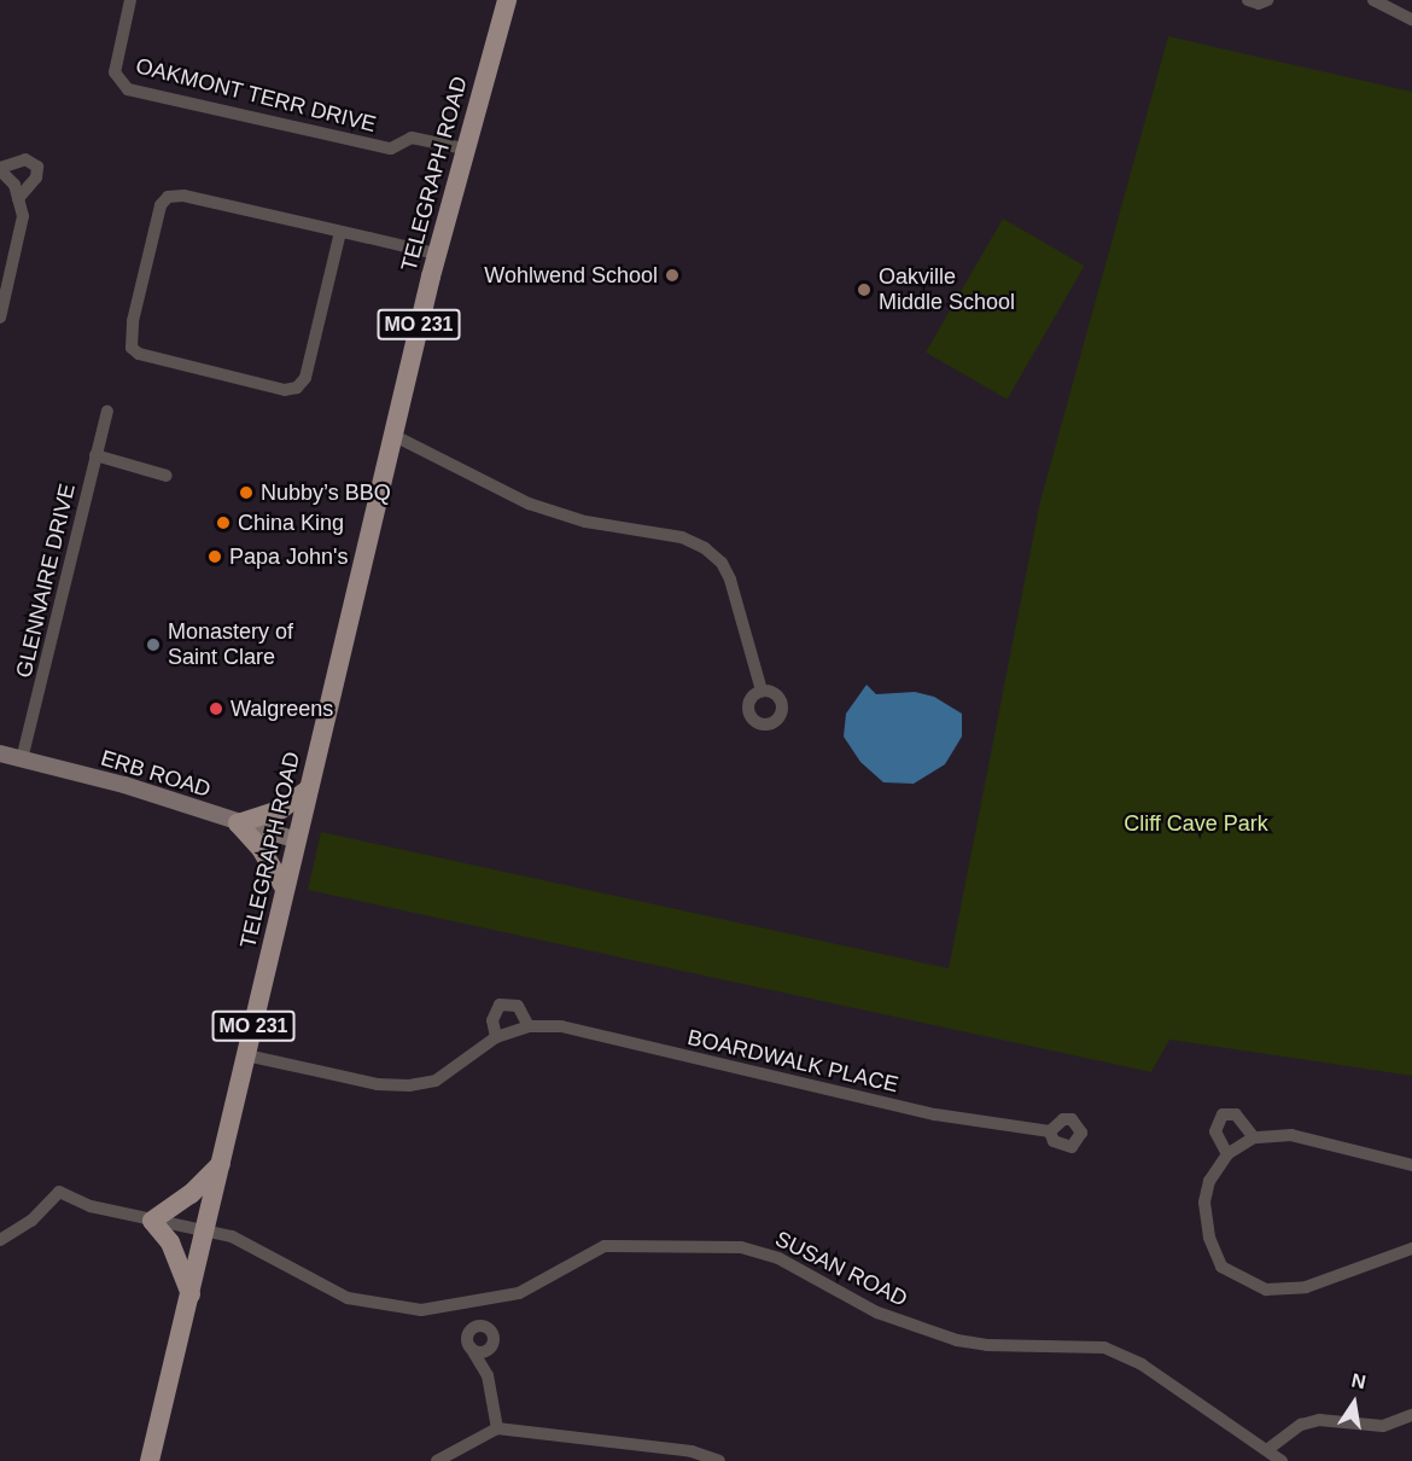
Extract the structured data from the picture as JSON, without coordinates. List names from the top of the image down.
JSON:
{
  "streets": {
    "main road": ["TELEGRAPH ROAD", "MO 231"],
    "street": [
      "OAKMONT TERR DRIVE",
      "GLENNAIRE DRIVE",
      "ERB ROAD",
      "BOARDWALK PLACE",
      "SUSAN ROAD"
    ]
  },
  "crossings": [
    ["OAKMONT TERR DRIVE", "TELEGRAPH ROAD"],
    ["TELEGRAPH ROAD", "ERB ROAD"],
    ["TELEGRAPH ROAD", "BOARDWALK PLACE"],
    ["TELEGRAPH ROAD", "SUSAN ROAD"],
    ["GLENNAIRE DRIVE", "ERB ROAD"]
  ],
  "parks": ["Cliff Cave Park"],
  "places": [
    "Wohlwend School",
    "Oakville Middle School",
    "Nubby’s BBQ",
    "China King",
    "Papa John's",
    "Monastery of Saint Clare",
    "Walgreens"
  ],
  "north": "top"
}
